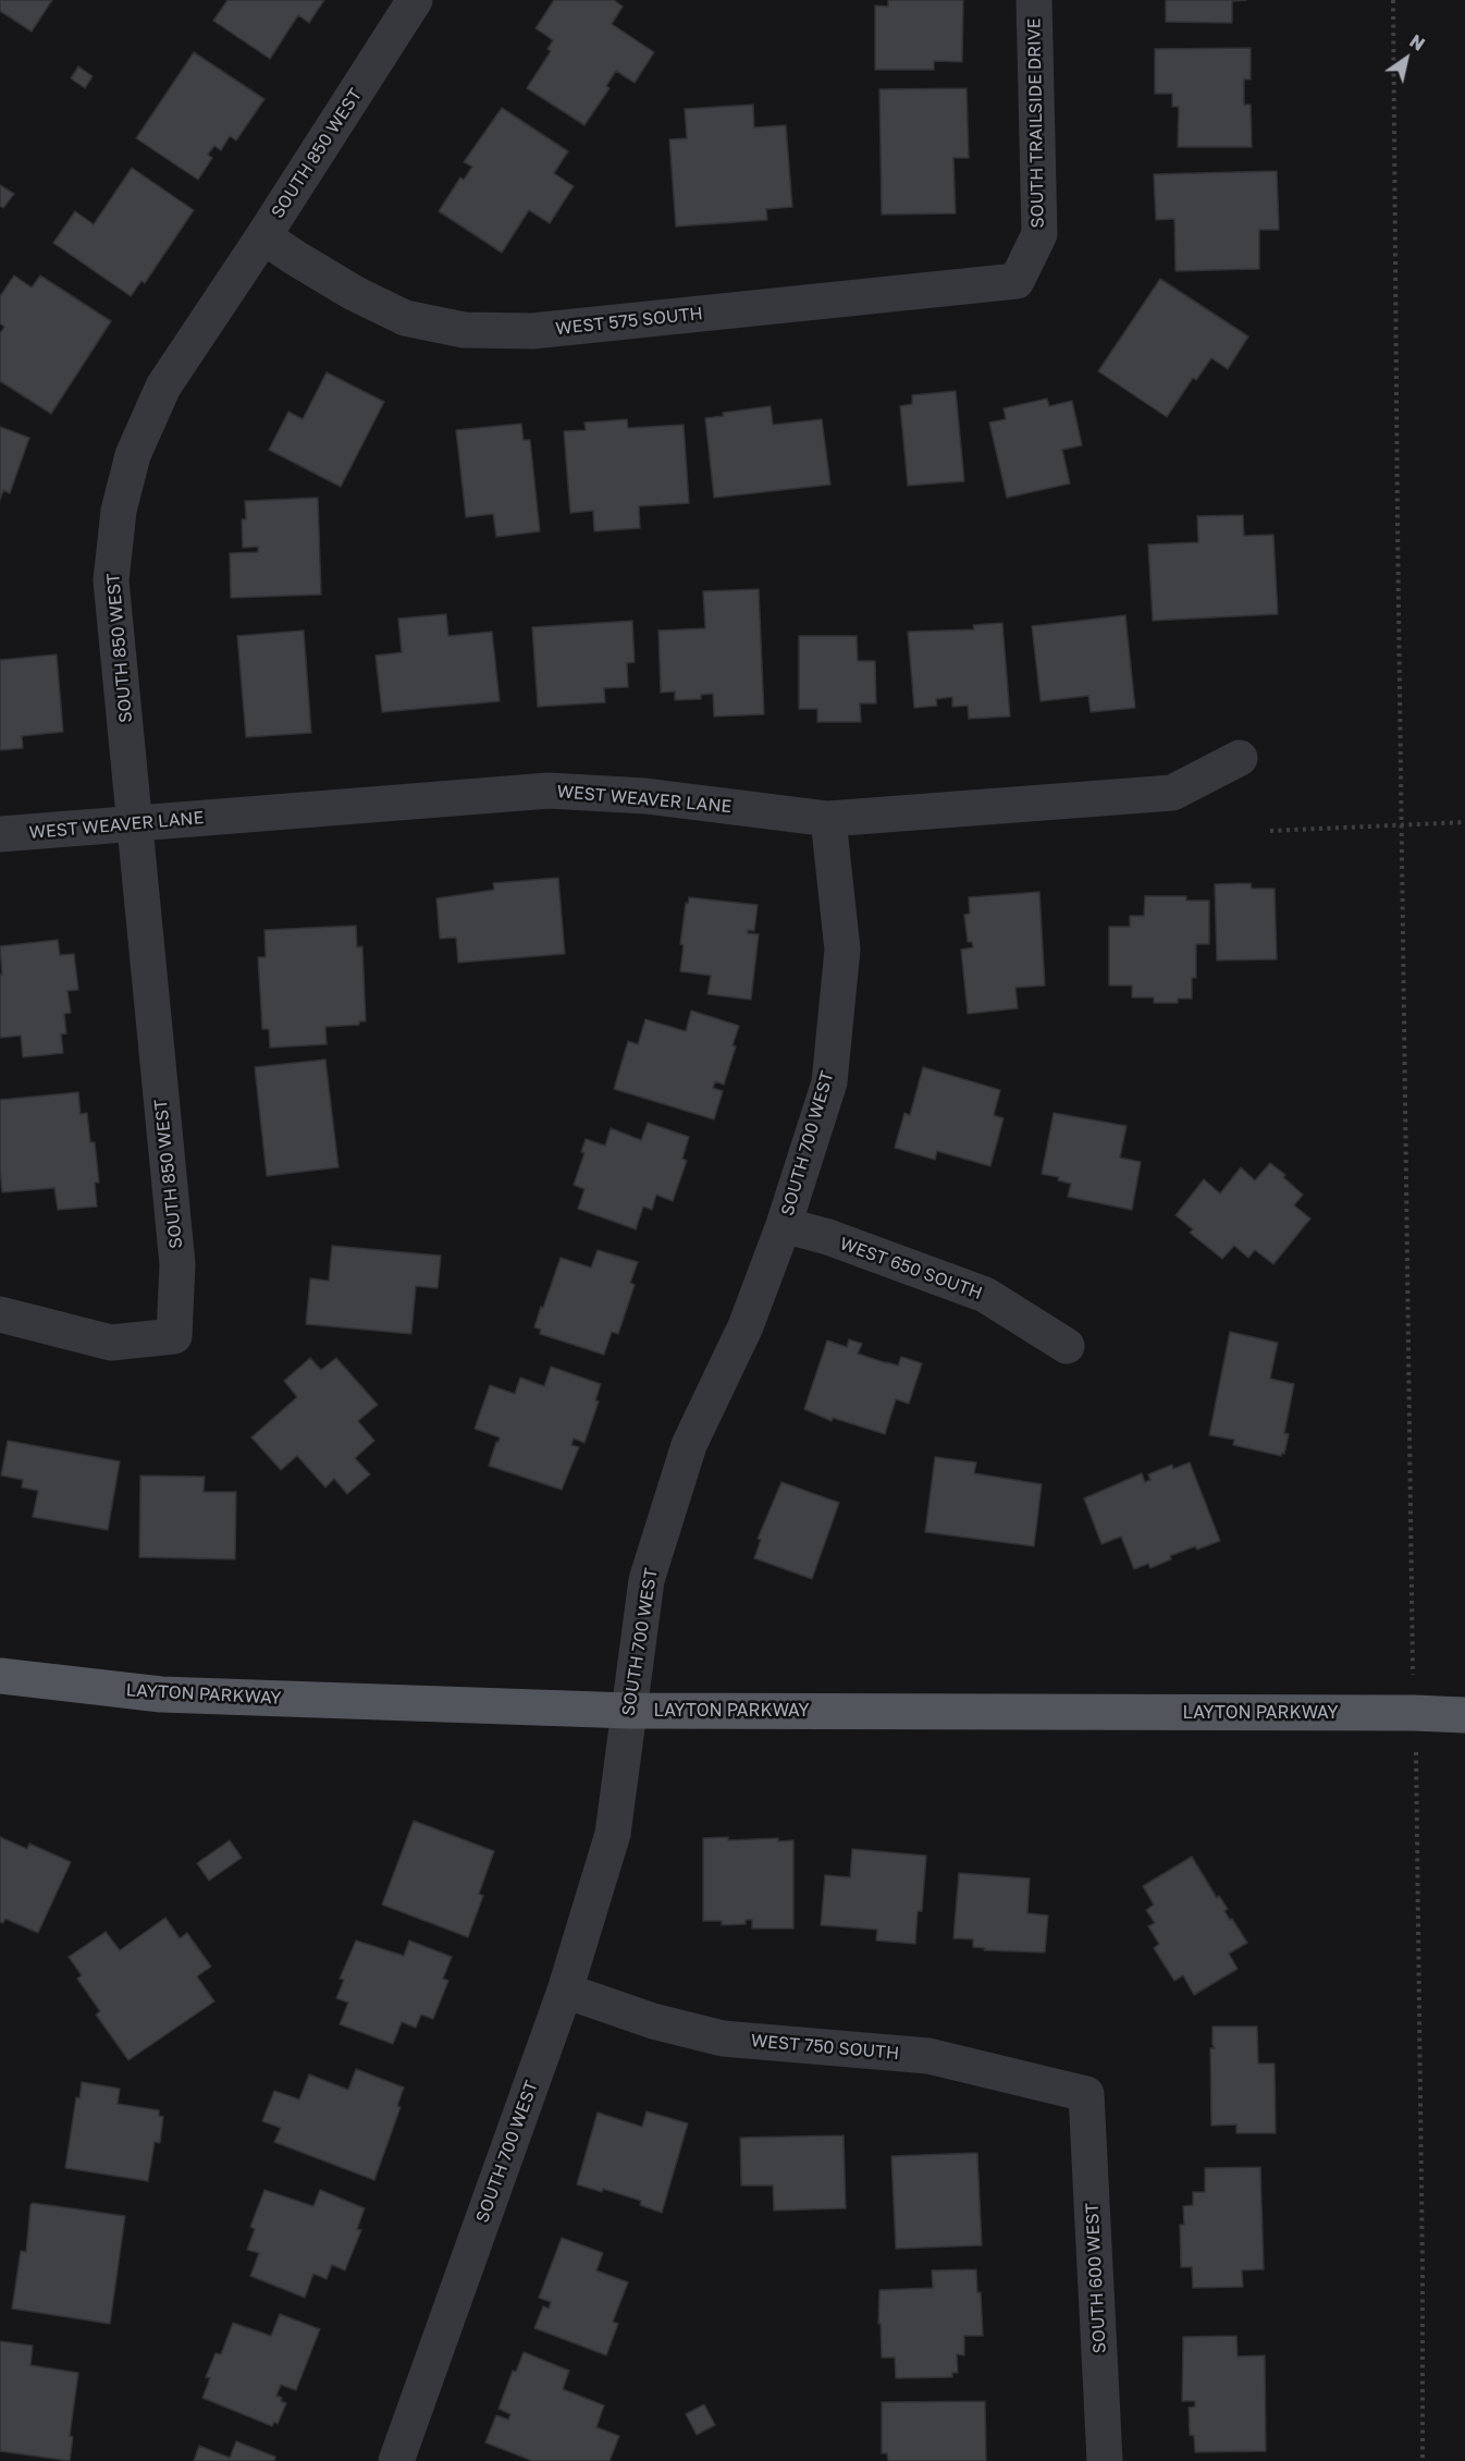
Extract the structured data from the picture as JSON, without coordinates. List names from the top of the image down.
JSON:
{
  "streets": {
    "main road": ["LAYTON PARKWAY"],
    "street": [
      "SOUTH TRAILSIDE DRIVE",
      "SOUTH 850 WEST",
      "WEST 575 SOUTH",
      "WEST WEAVER LANE",
      "SOUTH 700 WEST",
      "WEST 650 SOUTH",
      "WEST 750 SOUTH",
      "SOUTH 600 WEST"
    ]
  },
  "crossings": [
    ["SOUTH TRAILSIDE DRIVE", "WEST 575 SOUTH"],
    ["SOUTH 850 WEST", "WEST 575 SOUTH"],
    ["SOUTH 850 WEST", "WEST WEAVER LANE"],
    ["WEST WEAVER LANE", "SOUTH 700 WEST"],
    ["SOUTH 700 WEST", "WEST 650 SOUTH"],
    ["SOUTH 700 WEST", "LAYTON PARKWAY"],
    ["SOUTH 700 WEST", "WEST 750 SOUTH"],
    ["WEST 750 SOUTH", "SOUTH 600 WEST"]
  ],
  "north": "top right"
}
